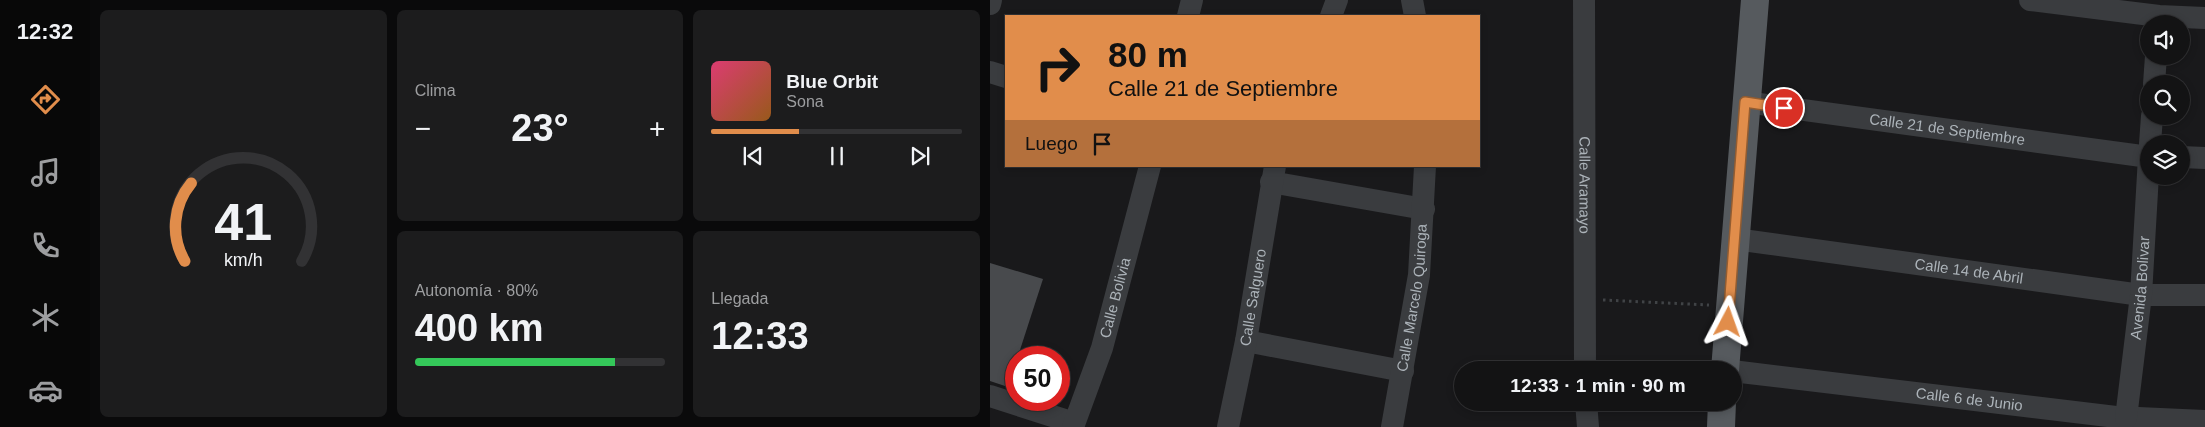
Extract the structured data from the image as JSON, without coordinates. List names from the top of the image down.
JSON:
{
  "streets": {
    "street": [
      "Calle 21 de Septiembre",
      "Calle Aramayo",
      "Calle 14 de Abril",
      "Avenida Bolivar",
      "Calle Salguero",
      "Calle Marcelo Quiroga",
      "Calle Bolivia",
      "Calle 6 de Junio"
    ]
  },
  "crossings": [
    ["Calle 14 de Abril", "Avenida Bolivar"],
    ["Avenida Bolivar", "Calle 6 de Junio"]
  ],
  "page": {
    "tabs": "12:32",
    "tile": [
      "Clima",
      ["Autonomía · 80%", "400 km"],
      ["Llegada", "12:33"]
    ],
    "turn": ["80 m", "Calle 21 de Septiembre"],
    "song": ["Blue Orbit", "Sona"],
    "heat": ["−", "23°", "+"],
    "then": "Luego",
    "limit": "50",
    "trip": "12:33 · 1 min · 90 m",
    "gauge": ["41", "km/h"]
  }
}
